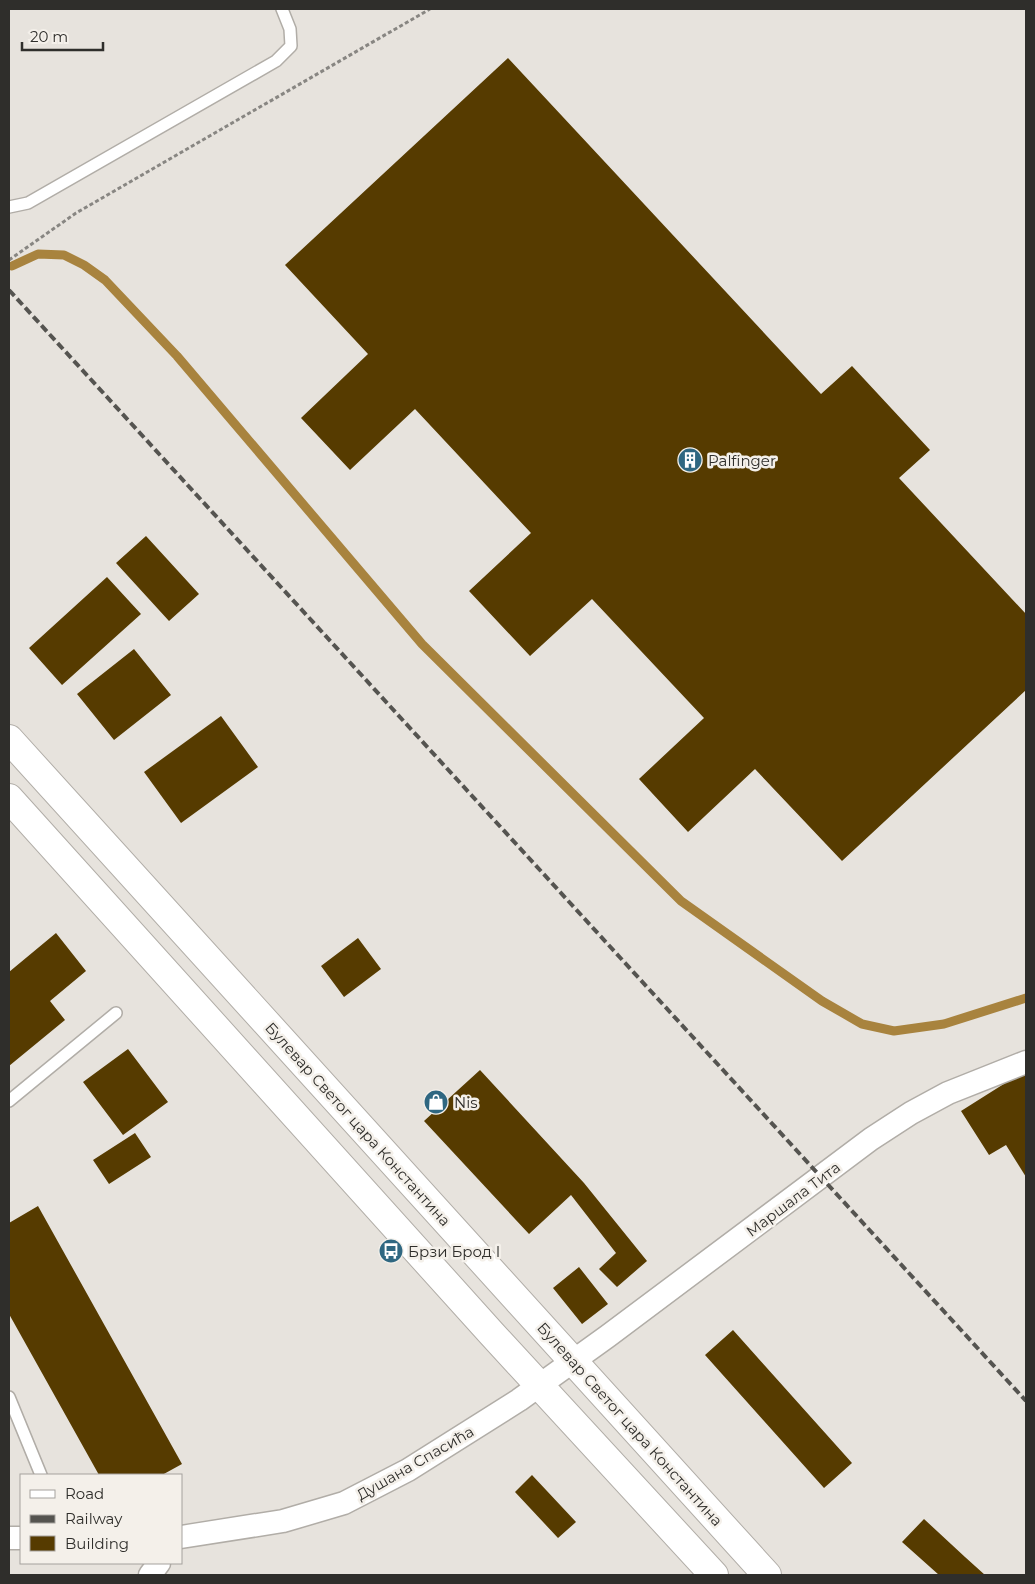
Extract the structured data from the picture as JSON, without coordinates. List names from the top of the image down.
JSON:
{
  "streets": {
    "main road": ["Булевар Светог цара Константина"],
    "street": ["Маршала Тита", "Душана Спасића"]
  },
  "crossings": [
    ["Булевар Светог цара Константина", "Маршала Тита"],
    ["Булевар Светог цара Константина", "Душана Спасића"],
    ["Маршала Тита", "Душана Спасића"]
  ],
  "places": {
    "building": ["Palfinger"],
    "shop": ["Nis"],
    "bus stop": ["Брзи Брод I"]
  },
  "legend": ["Road", "Railway", "Building"],
  "scale_bar": "20 m"
}
